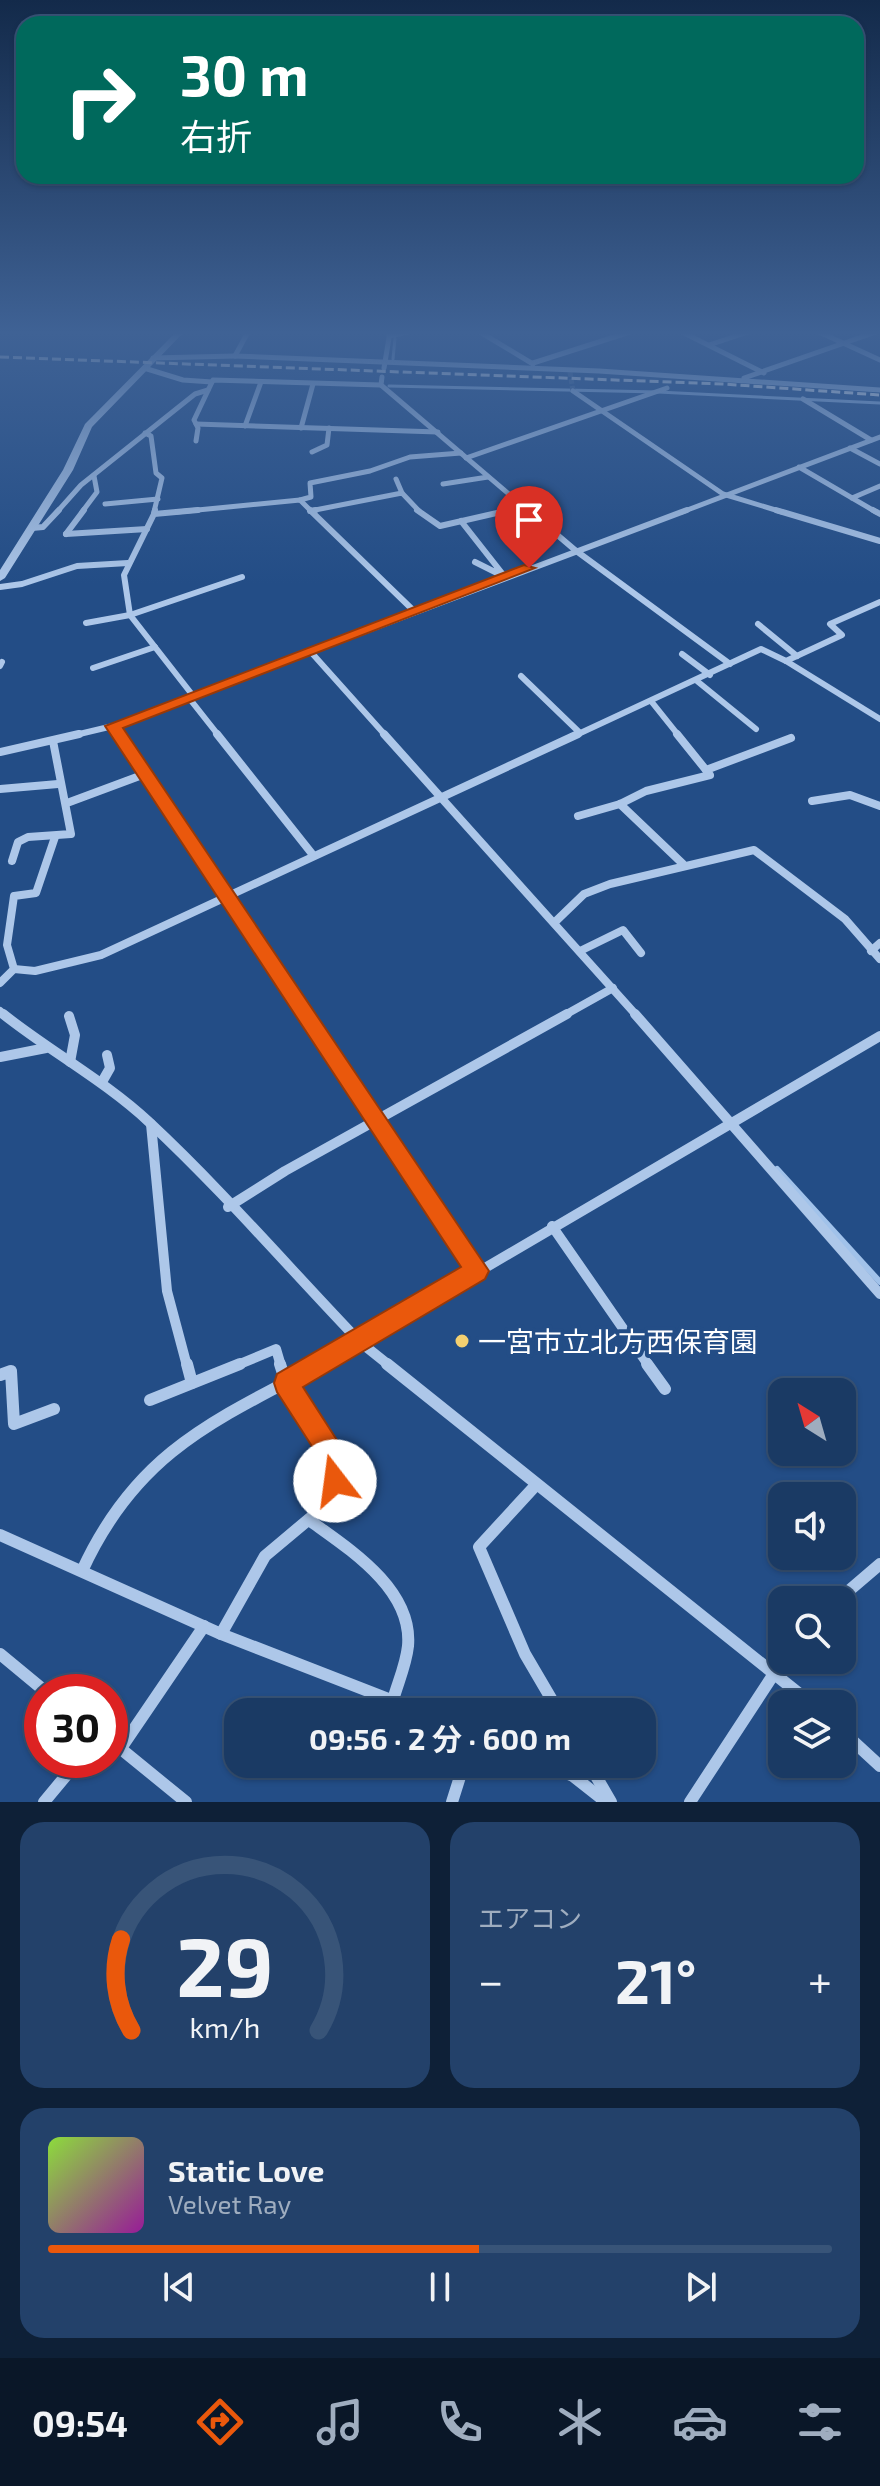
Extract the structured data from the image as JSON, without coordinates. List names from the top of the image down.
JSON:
{
  "places": ["一宮市立北方西保育園"],
  "north": "top left",
  "page": {
    "turn": ["30 m", "右折"],
    "limit": "30",
    "trip": "09:56 · 2 分 · 600 m",
    "tile": "エアコン",
    "heat": ["−", "21°", "+"],
    "song": ["Static Love", "Velvet Ray"],
    "tabs": "09:54",
    "gauge": ["29", "km/h"]
  }
}
